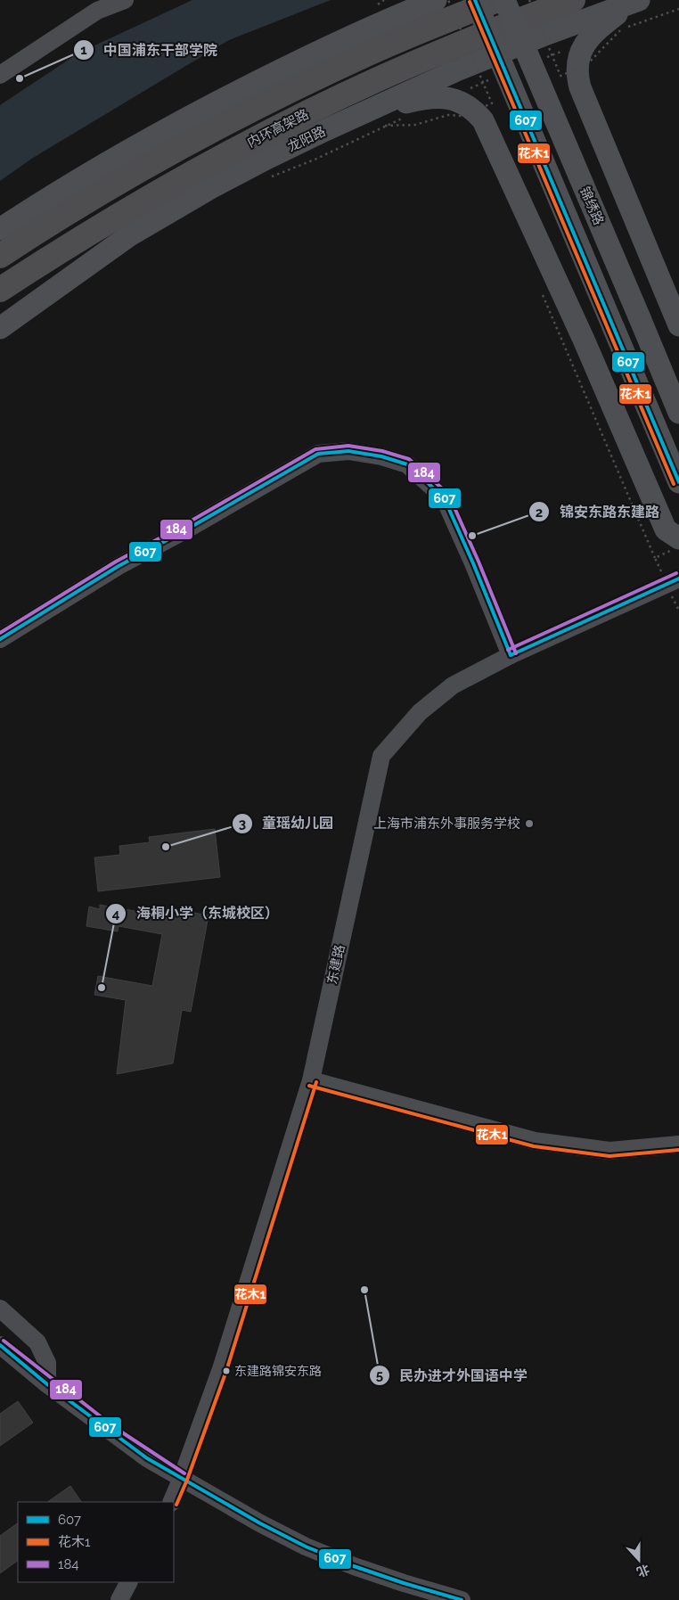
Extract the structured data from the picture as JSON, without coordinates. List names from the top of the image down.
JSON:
{
  "streets": {
    "highway": ["内环高架路"],
    "main road": ["龙阳路", "锦绣路"],
    "street": ["东建路"]
  },
  "places": [
    "中国浦东干部学院",
    "锦安东路东建路",
    "上海市浦东外事服务学校",
    "童瑶幼儿园",
    "海桐小学（东城校区）",
    "民办进才外国语中学",
    "东建路锦安东路"
  ],
  "lines": ["transit line 607", "transit line 花木1", "transit line 184"],
  "legend": ["607", "花木1", "184"],
  "north": "bottom"
}
